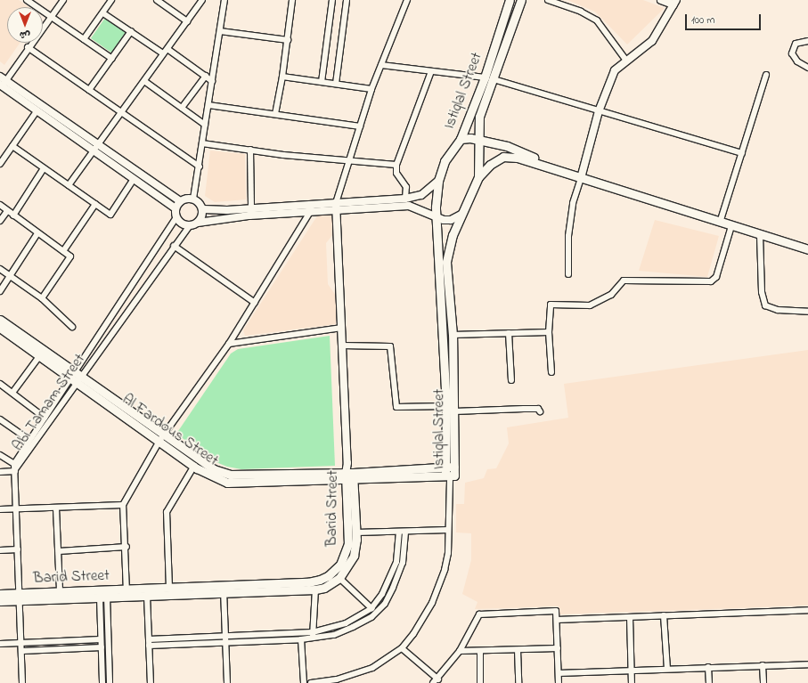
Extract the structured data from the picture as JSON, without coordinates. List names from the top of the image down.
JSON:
{
  "streets": {
    "main road": ["Istiqlal Street", "Al Fardous Street", "Barid Street"],
    "street": ["Abi Tamam Street"]
  },
  "crossings": [
    ["Istiqlal Street", "Al Fardous Street"],
    ["Abi Tamam Street", "Al Fardous Street"],
    ["Al Fardous Street", "Barid Street"]
  ],
  "scale_bar": "100 m",
  "north": "bottom"
}
